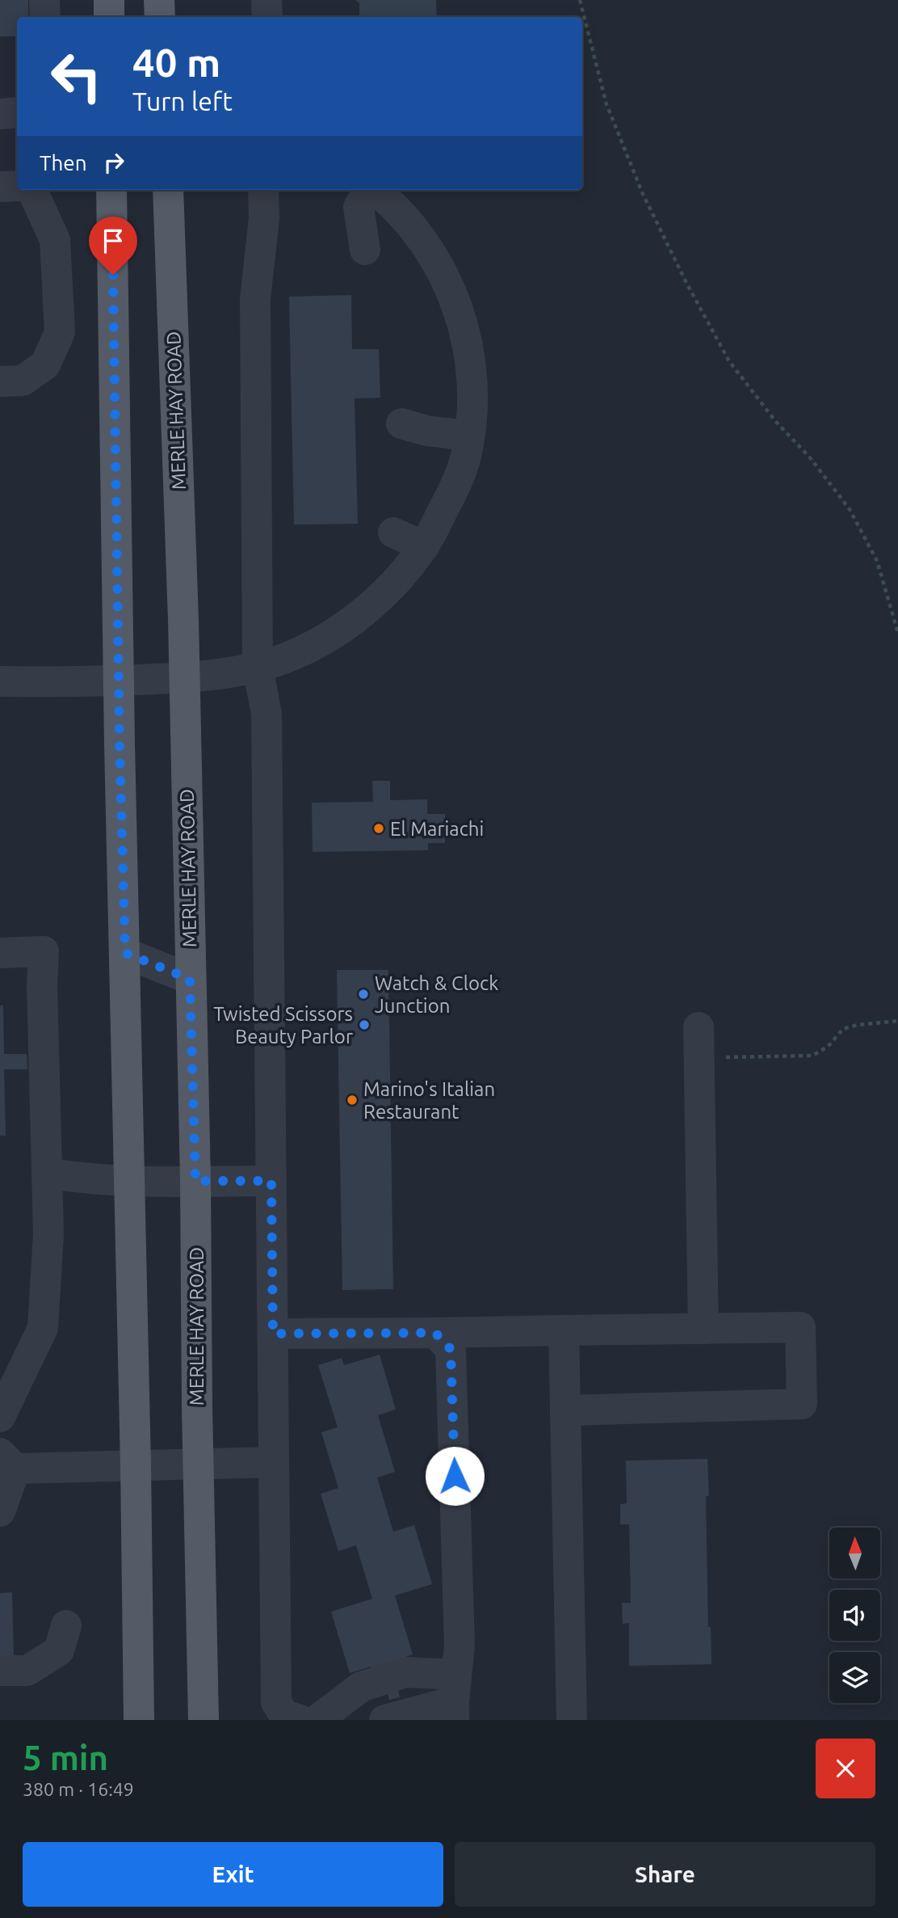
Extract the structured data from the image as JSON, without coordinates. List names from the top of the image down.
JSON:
{
  "streets": {
    "main road": ["MERLE HAY ROAD"]
  },
  "places": [
    "El Mariachi",
    "Watch & Clock Junction",
    "Twisted Scissors Beauty Parlor",
    "Marino's Italian Restaurant"
  ],
  "north": "top",
  "page": {
    "turn": ["40 m", "Turn left"],
    "then": "Then",
    "heading": ["5 min", "380 m · 16:49"],
    "buttons": ["Exit", "Share"]
  }
}
